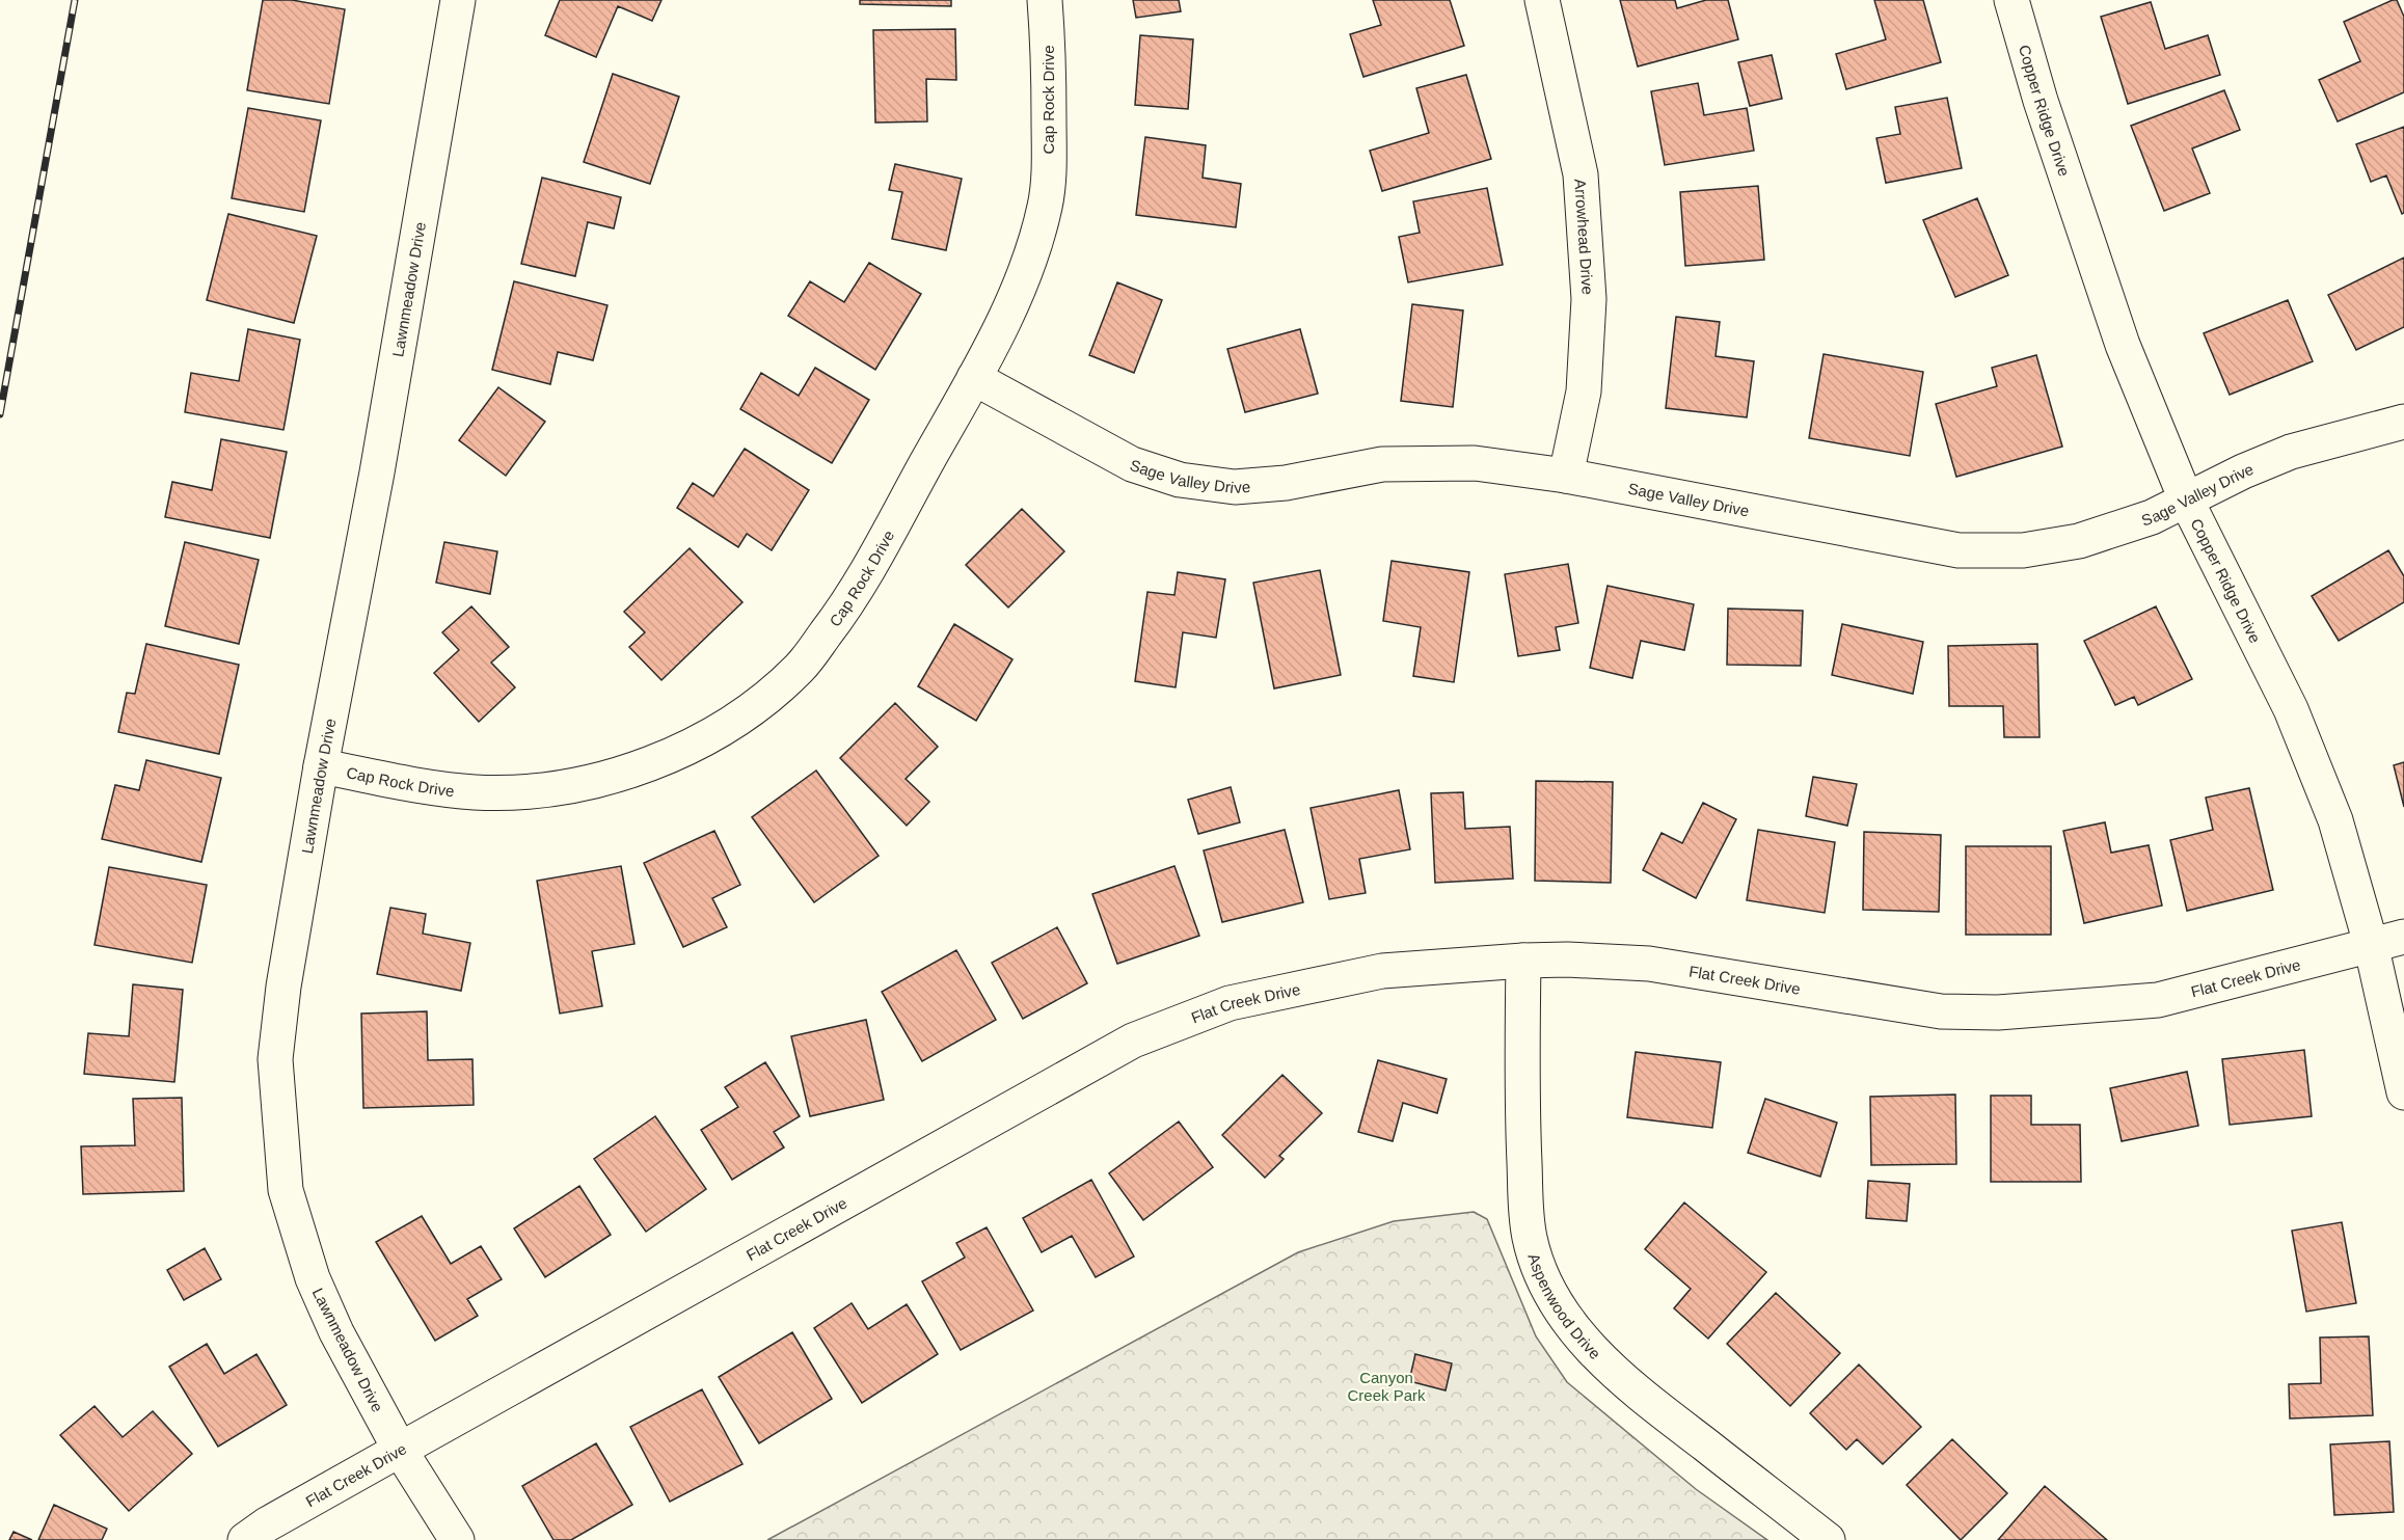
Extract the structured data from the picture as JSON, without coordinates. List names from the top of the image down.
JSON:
{
  "streets": {
    "street": [
      "Cap Rock Drive",
      "Copper Ridge Drive",
      "Arrowhead Drive",
      "Lawnmeadow Drive",
      "Sage Valley Drive",
      "Flat Creek Drive",
      "Aspenwood Drive"
    ]
  },
  "crossings": [
    ["Cap Rock Drive", "Lawnmeadow Drive"],
    ["Cap Rock Drive", "Sage Valley Drive"],
    ["Copper Ridge Drive", "Sage Valley Drive"],
    ["Copper Ridge Drive", "Flat Creek Drive"],
    ["Arrowhead Drive", "Sage Valley Drive"],
    ["Lawnmeadow Drive", "Flat Creek Drive"],
    ["Flat Creek Drive", "Aspenwood Drive"]
  ],
  "parks": ["Canyon Creek Park"]
}
